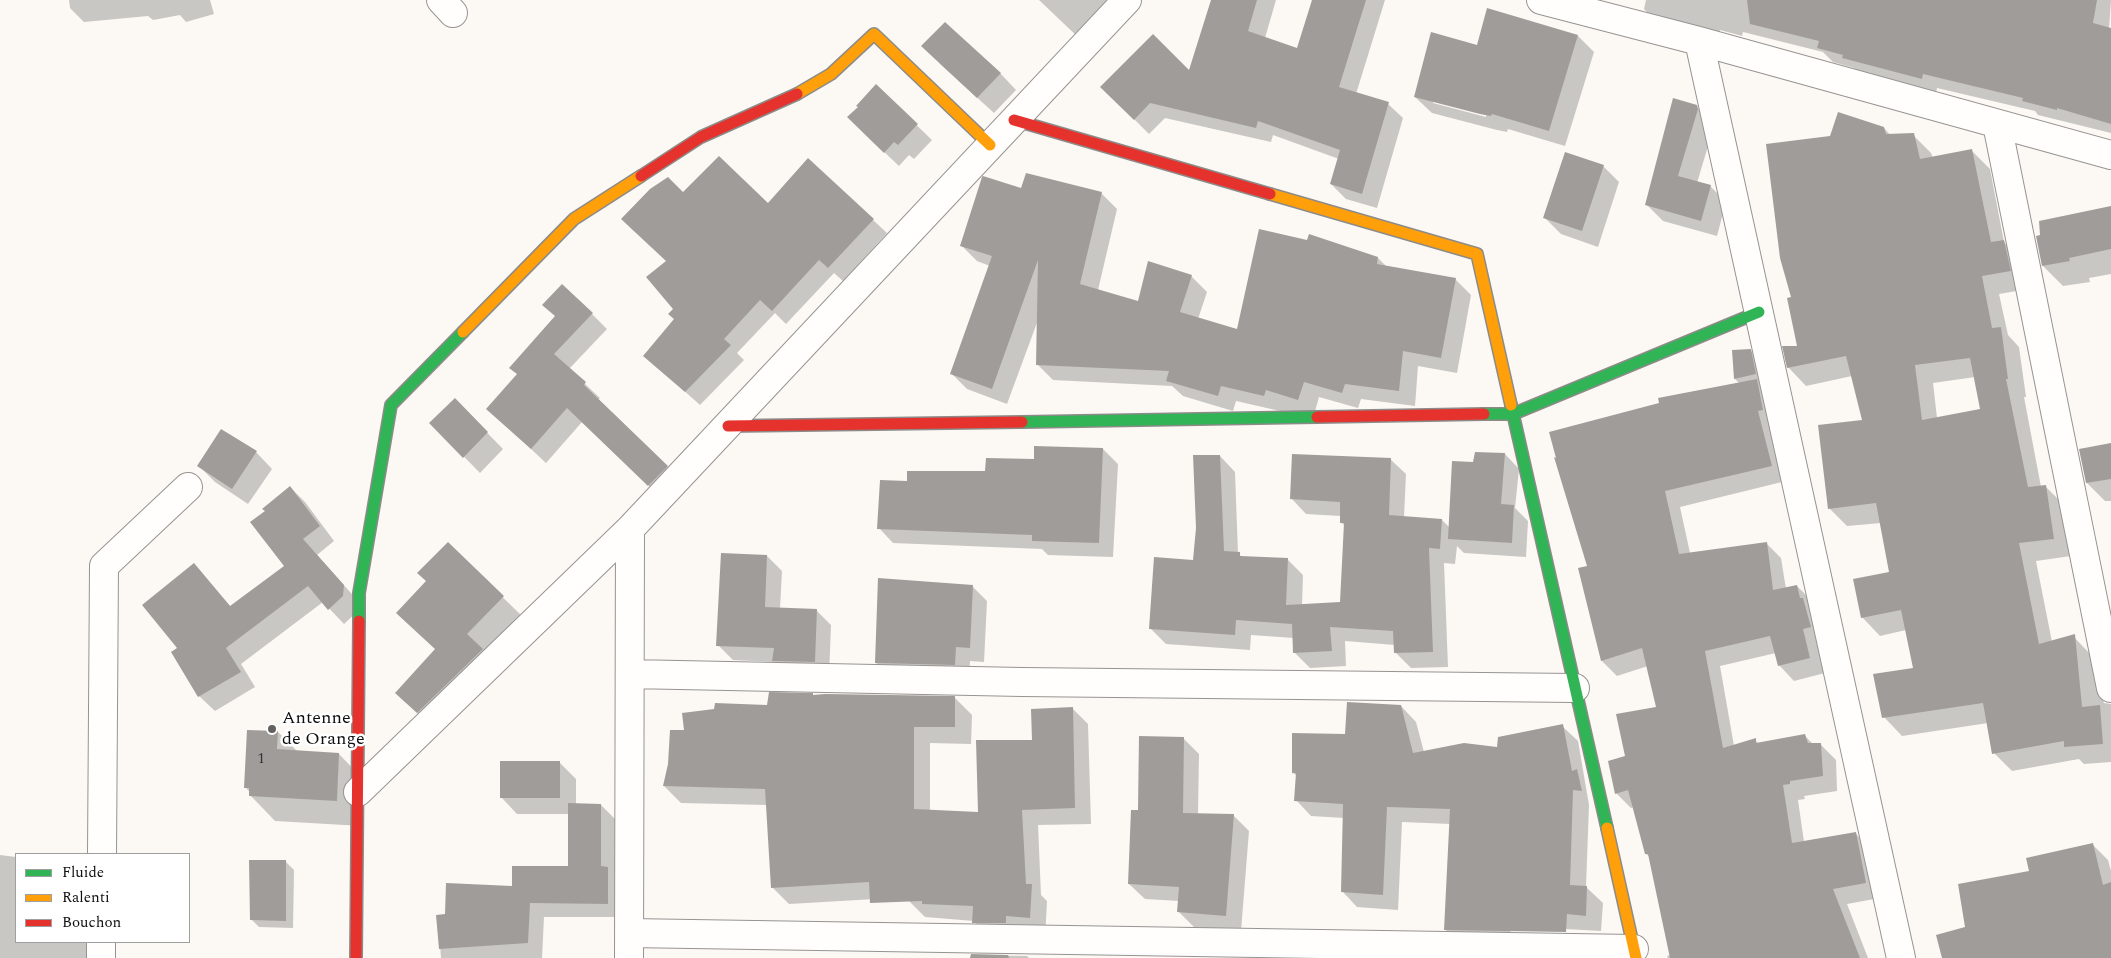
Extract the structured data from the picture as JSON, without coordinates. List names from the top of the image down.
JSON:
{
  "places": ["Antenne de Orange"],
  "house_numbers": ["1"],
  "legend": ["Fluide", "Ralenti", "Bouchon"]
}
